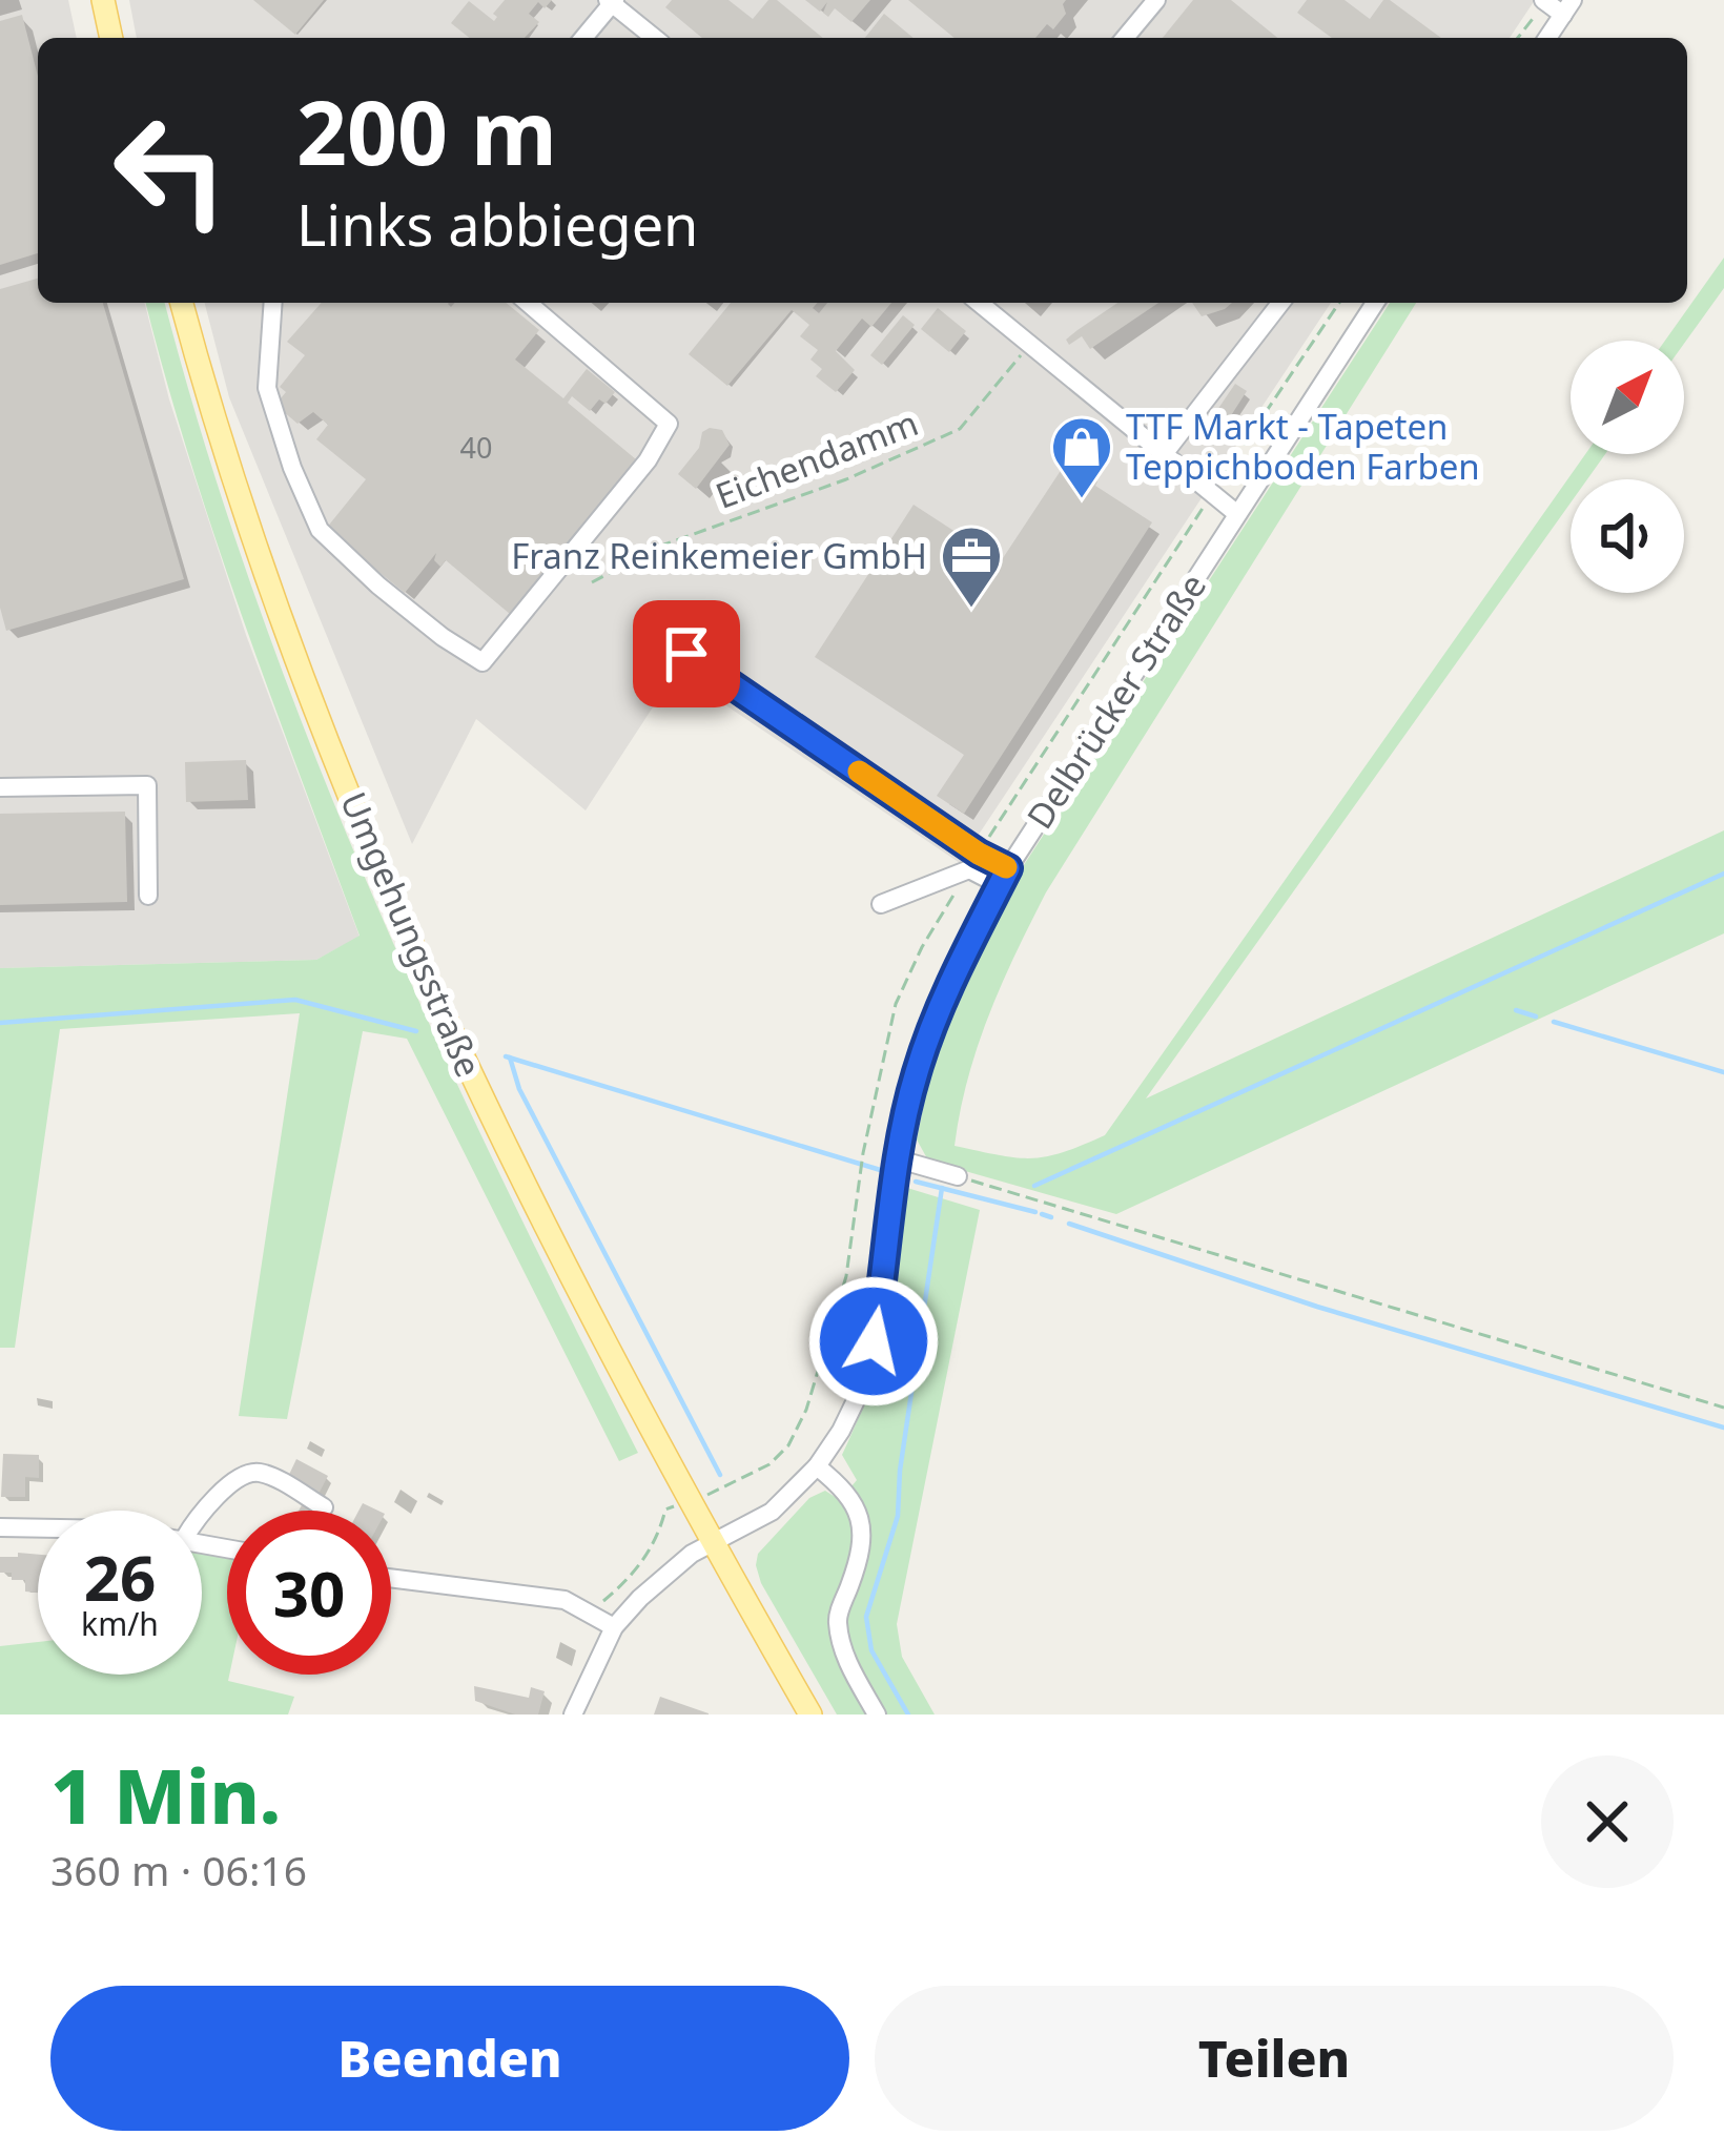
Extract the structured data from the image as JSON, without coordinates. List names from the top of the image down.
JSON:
{
  "streets": {
    "main road": ["Umgehungsstraße"],
    "street": ["Delbrücker Straße"],
    "path": ["Eichendamm"]
  },
  "crossings": [
    ["Delbrücker Straße", "Umgehungsstraße"]
  ],
  "places": {
    "shop": ["TTF Markt - Tapeten Teppichboden Farben"],
    "office": ["Franz Reinkemeier GmbH"]
  },
  "house_numbers": ["40"],
  "north": "top right",
  "page": {
    "turn": ["200 m", "Links abbiegen"],
    "speed": "26 km/h",
    "limit": "30",
    "heading": ["1 Min.", "360 m · 06:16"],
    "buttons": ["Beenden", "Teilen"]
  }
}
